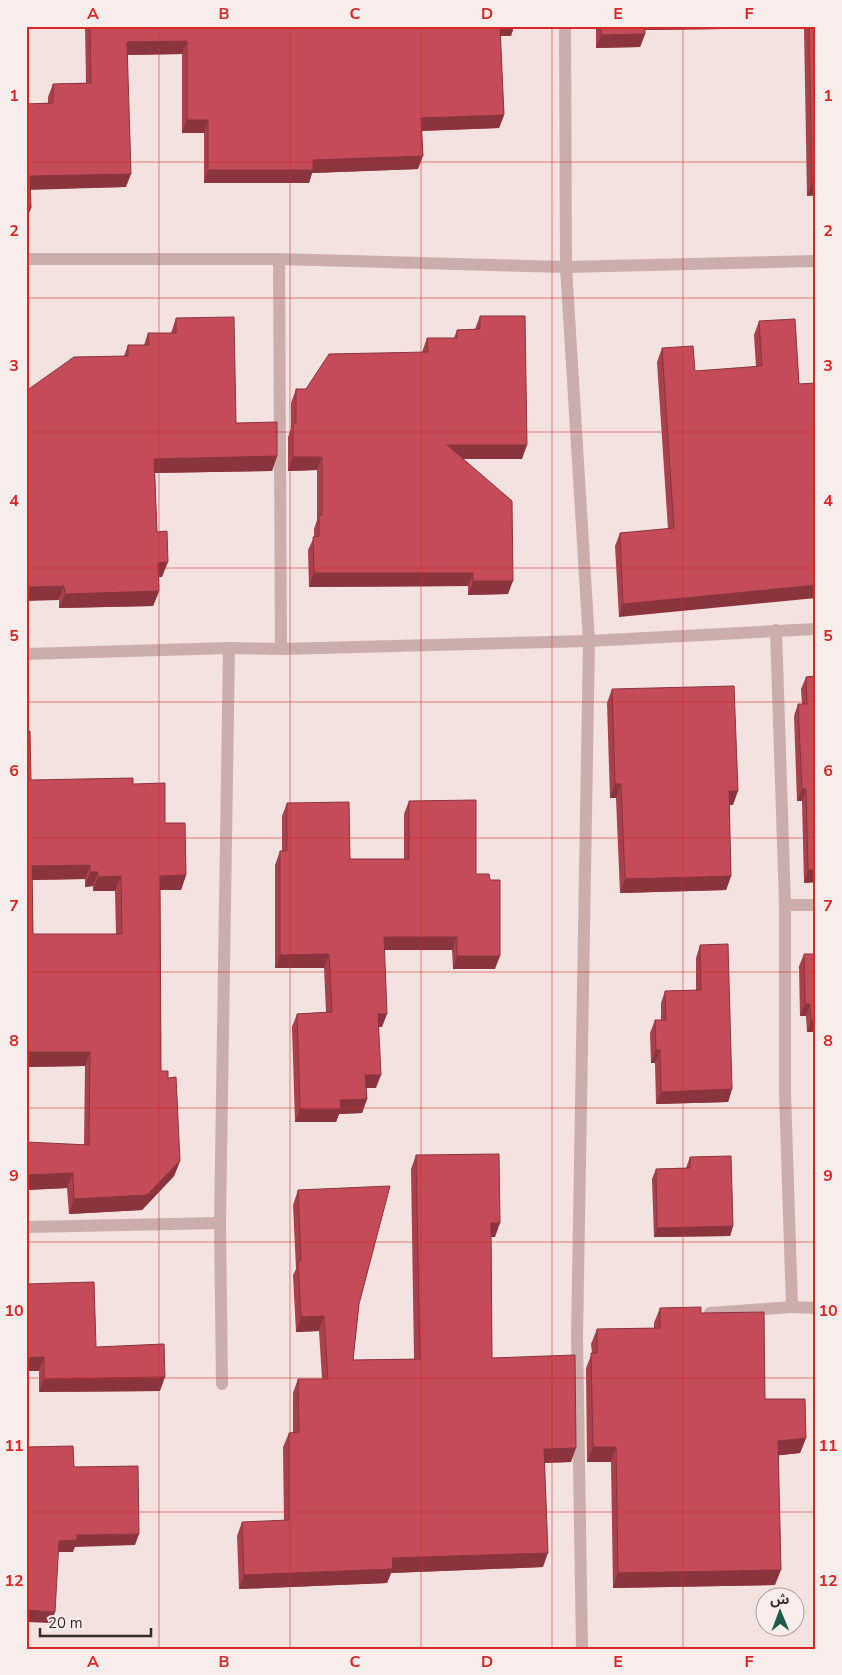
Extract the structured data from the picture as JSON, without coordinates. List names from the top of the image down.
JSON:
{
  "scale_bar": "20 m",
  "north": "top",
  "grid": {
    "columns": [
      "A",
      "B",
      "C",
      "D",
      "E",
      "F"
    ],
    "rows": [
      "1",
      "2",
      "3",
      "4",
      "5",
      "6",
      "7",
      "8",
      "9",
      "10",
      "11",
      "12"
    ]
  }
}
